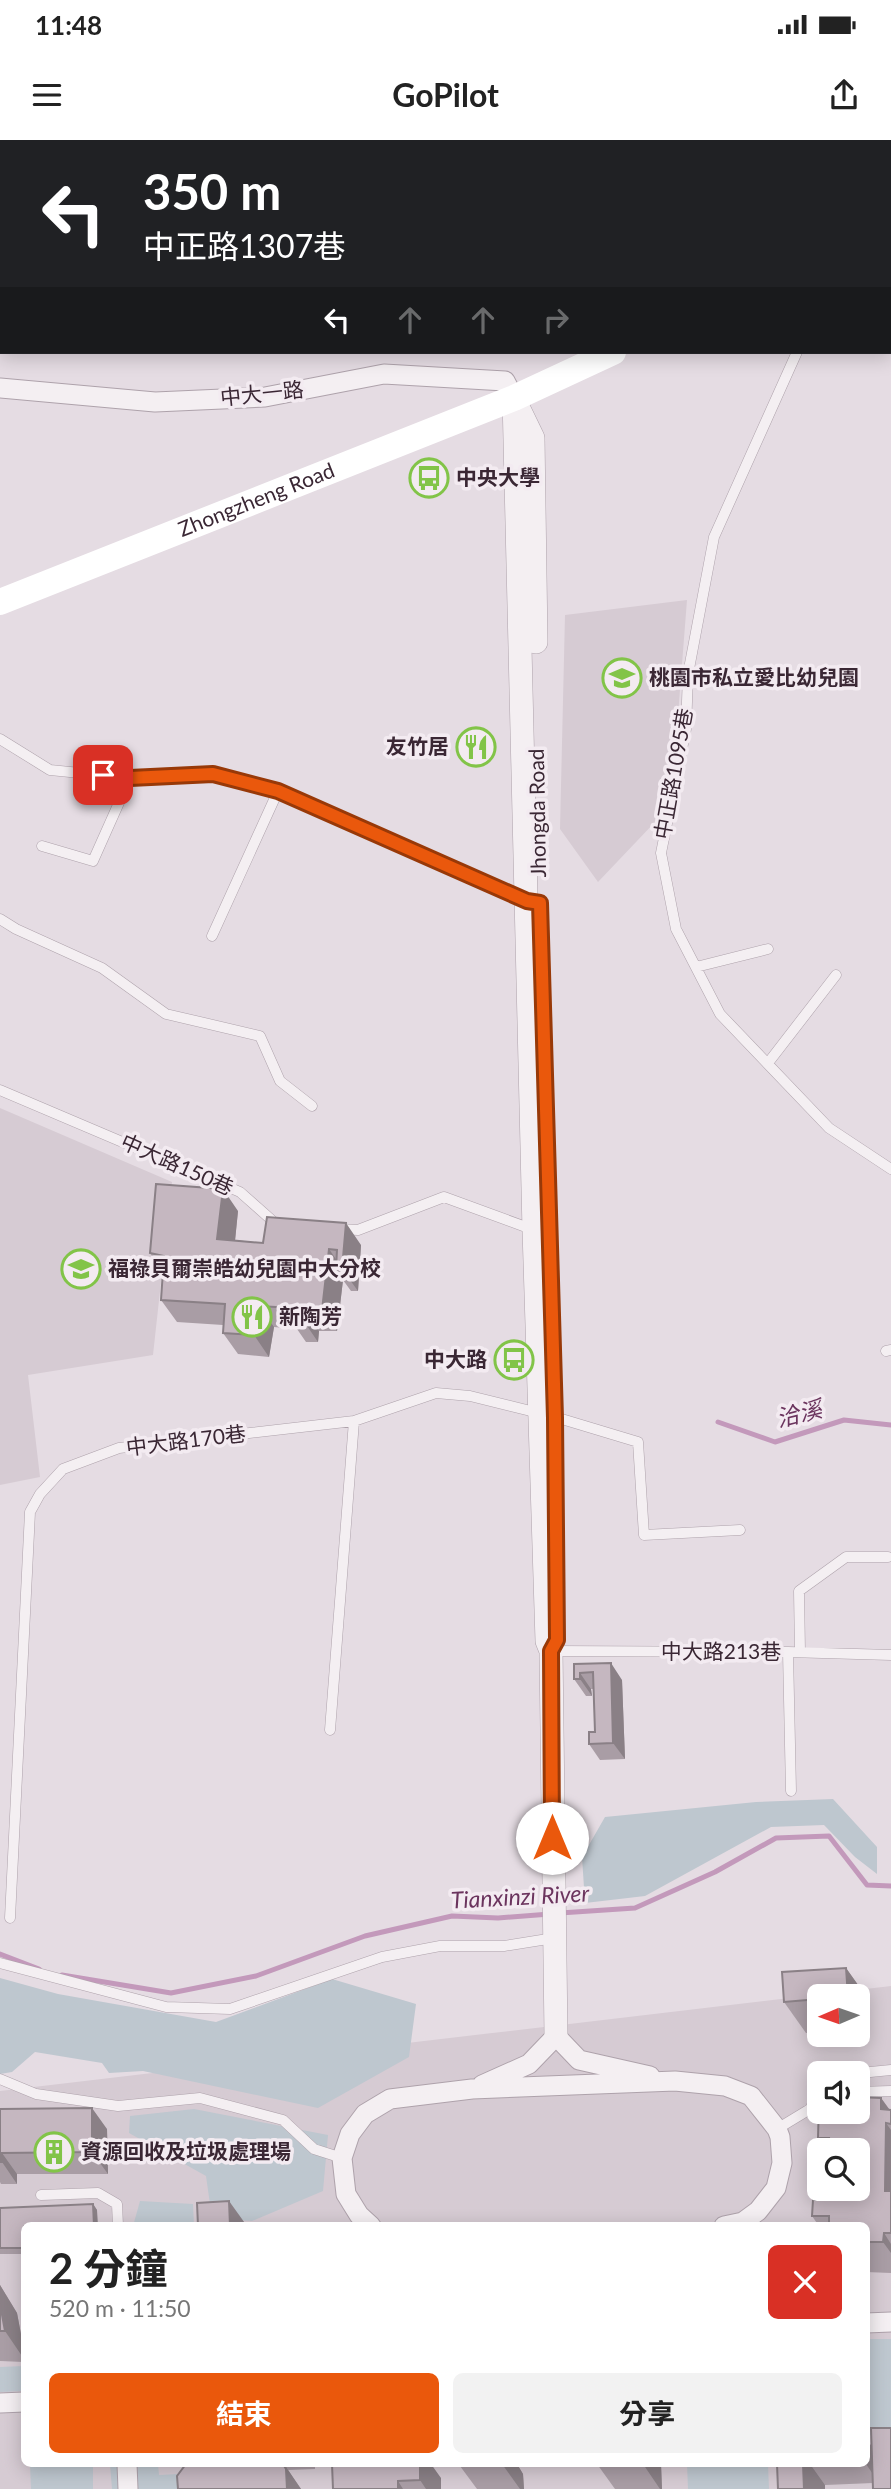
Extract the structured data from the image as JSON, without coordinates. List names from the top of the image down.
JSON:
{
  "streets": {
    "main road": ["Zhongzheng Road"],
    "street": ["中大一路"],
    "lane": [
      "中正路1095巷",
      "中大路150巷",
      "中大路170巷",
      "中大路213巷"
    ]
  },
  "crossings": [
    ["中大一路", "Zhongzheng Road"]
  ],
  "water": ["洽溪", "Tianxinzi River"],
  "places": {
    "bus stop": ["中央大學", "中大路"],
    "school or university": ["桃園市私立愛比幼兒園", "福祿貝爾崇皓幼兒園中大分校"],
    "restaurant": ["友竹居", "新陶芳"],
    "building": ["資源回收及垃圾處理場"]
  },
  "north": "left",
  "page": {
    "status": "11:48",
    "header": "GoPilot",
    "turn": ["350 m", "中正路1307巷"],
    "heading": ["2 分鐘", "520 m · 11:50"],
    "buttons": ["結束", "分享"]
  }
}
